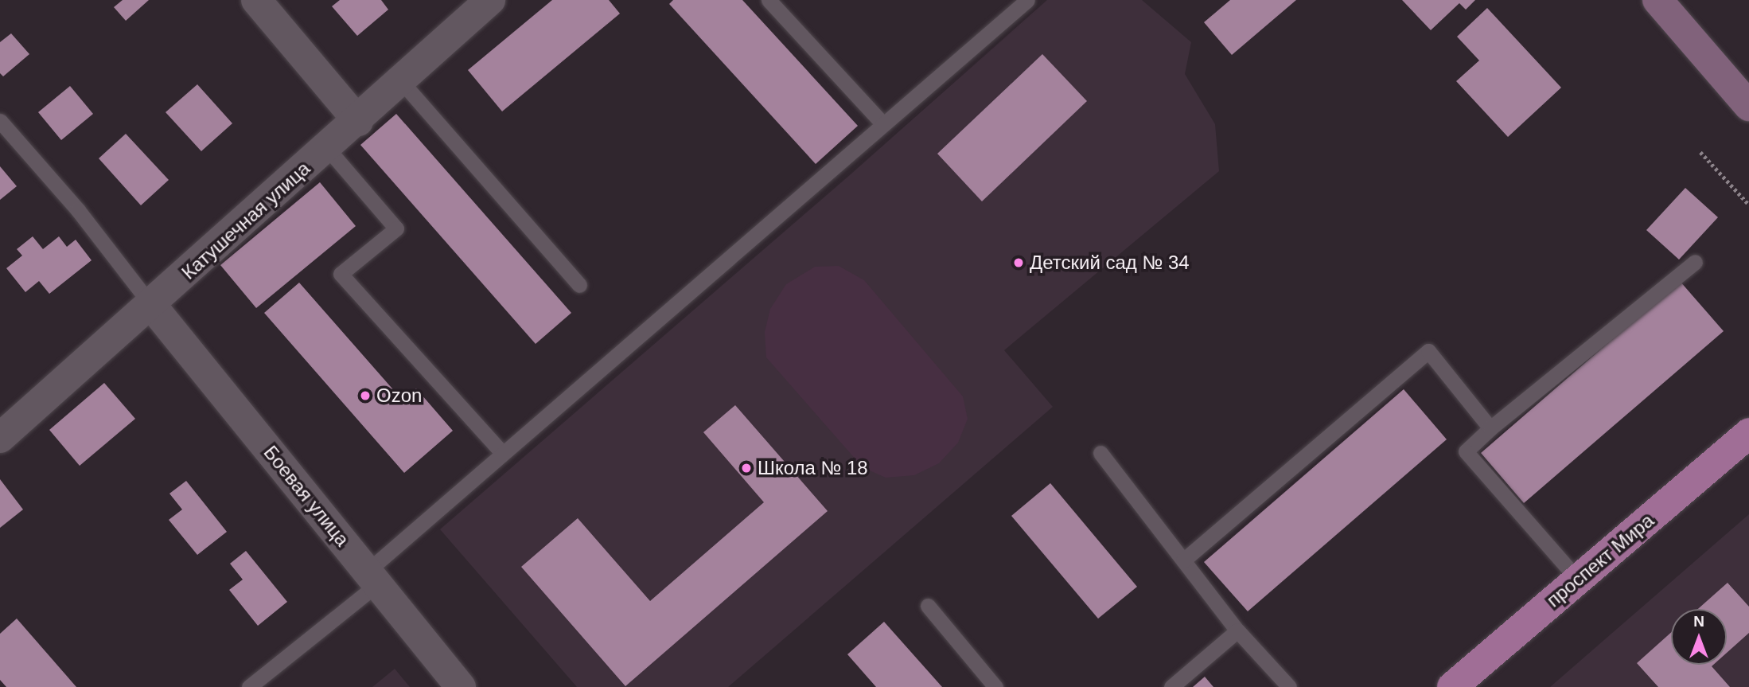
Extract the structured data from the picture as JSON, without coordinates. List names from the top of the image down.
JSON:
{
  "streets": {
    "main road": ["проспект Мира"],
    "street": ["Катушечная улица", "Боевая улица"]
  },
  "crossings": [
    ["Катушечная улица", "Боевая улица"]
  ],
  "places": ["Детский сад № 34", "Ozon", "Школа № 18"],
  "north": "top"
}
